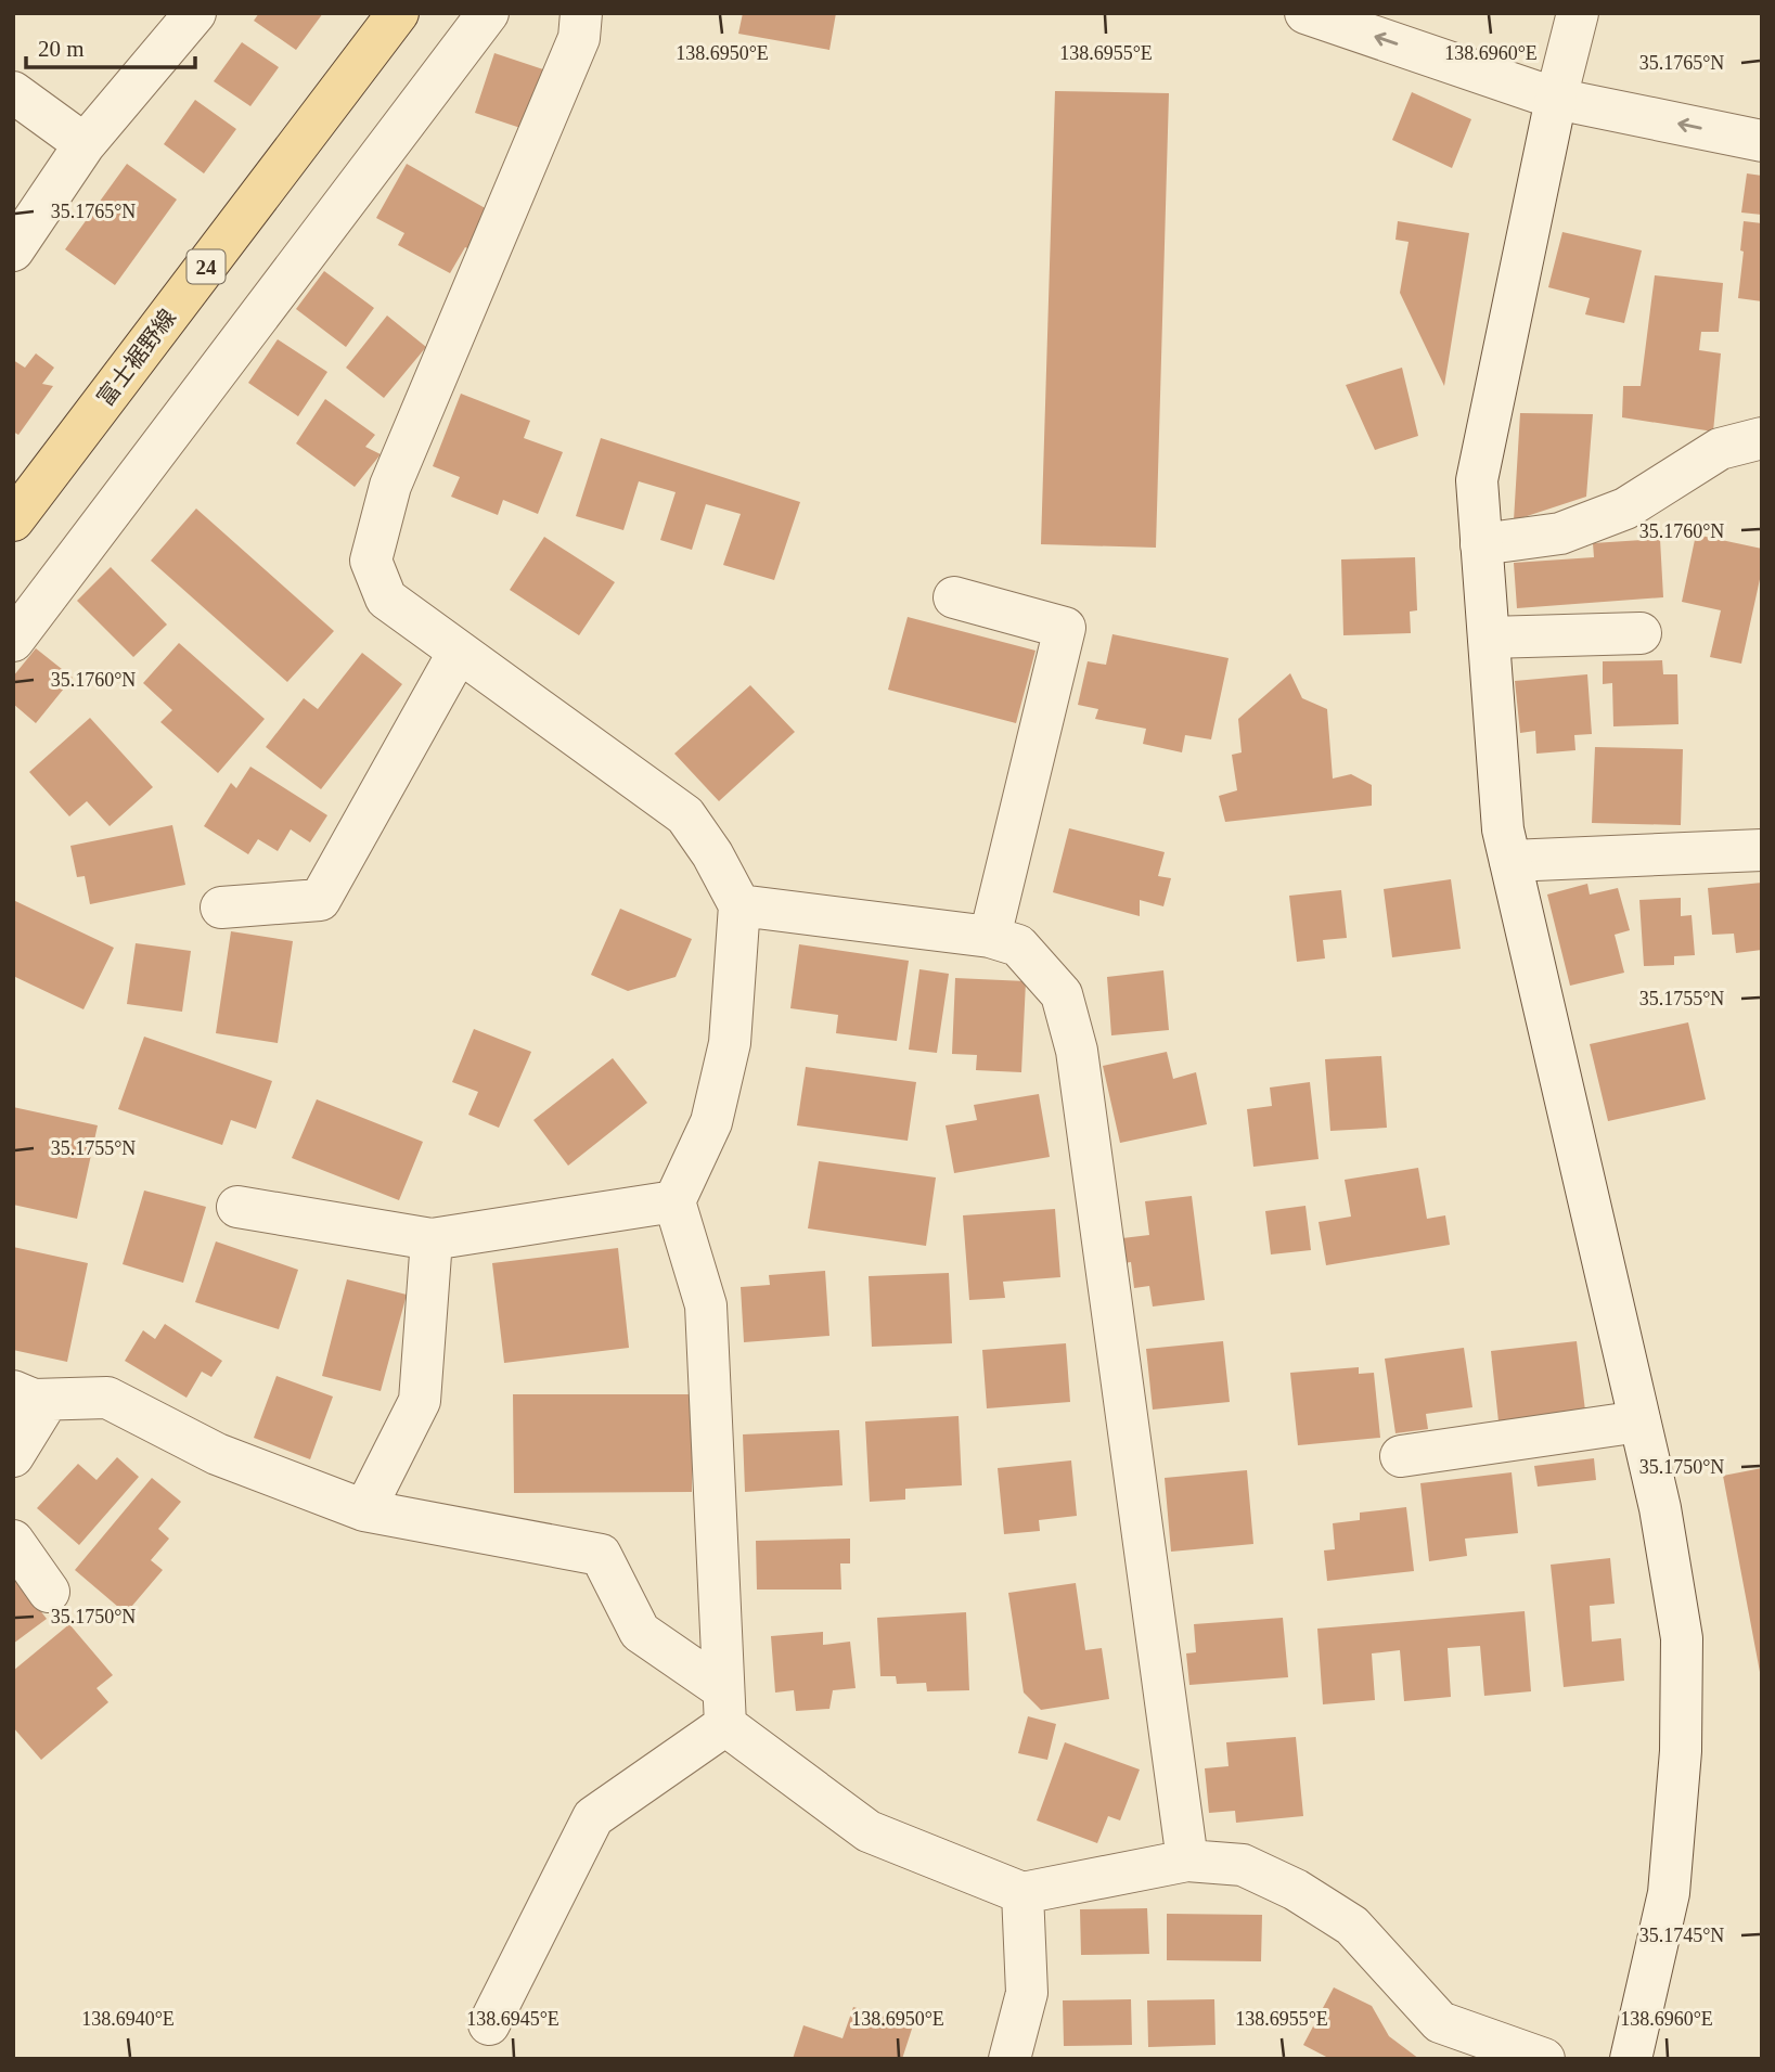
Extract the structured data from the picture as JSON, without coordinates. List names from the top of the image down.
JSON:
{
  "streets": {
    "main road": ["24", "富士裾野線"]
  },
  "scale_bar": "20 m",
  "coordinates": [
    "138.6950°E",
    "138.6955°E",
    "138.6960°E",
    "35.1765°N",
    "35.1760°N",
    "35.1755°N",
    "35.1750°N",
    "35.1745°N",
    "138.6940°E",
    "138.6945°E"
  ]
}
